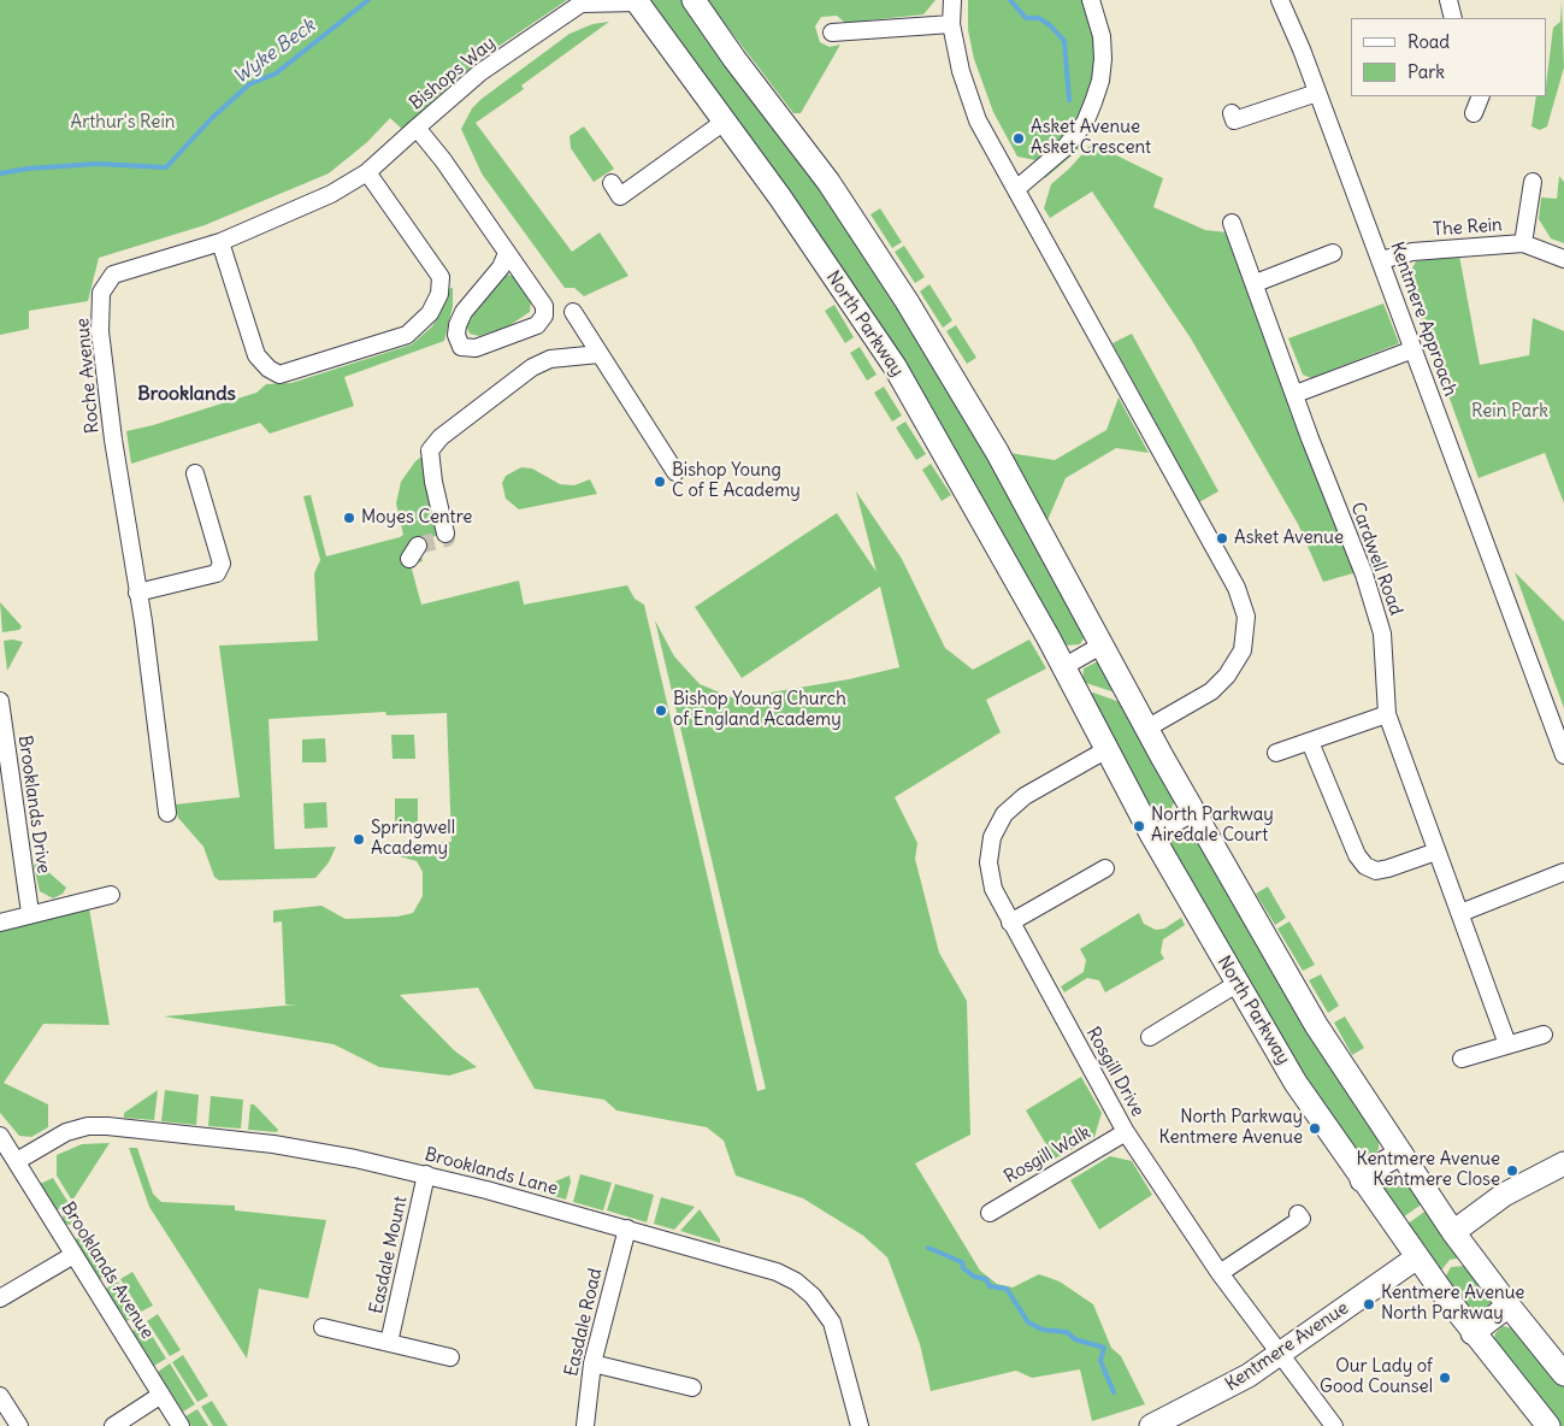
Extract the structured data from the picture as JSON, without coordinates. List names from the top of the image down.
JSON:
{
  "streets": {
    "street": [
      "Bishops Way",
      "The Rein",
      "Kentmere Approach",
      "North Parkway",
      "Roche Avenue",
      "Cardwell Road",
      "Brooklands Drive",
      "Rosgill Drive",
      "Rosgill Walk",
      "Brooklands Lane",
      "Easdale Mount",
      "Brooklands Avenue",
      "Easdale Road",
      "Kentmere Avenue"
    ]
  },
  "crossings": [
    ["Bishops Way", "North Parkway"],
    ["Bishops Way", "Roche Avenue"],
    ["The Rein", "Kentmere Approach"],
    ["North Parkway", "Rosgill Drive"],
    ["North Parkway", "Kentmere Avenue"],
    ["Rosgill Drive", "Rosgill Walk"],
    ["Rosgill Drive", "Kentmere Avenue"],
    ["Brooklands Lane", "Easdale Mount"],
    ["Brooklands Lane", "Brooklands Avenue"],
    ["Brooklands Lane", "Easdale Road"]
  ],
  "districts": ["Brooklands"],
  "water": ["Wyke Beck"],
  "parks": ["Arthur's Rein", "Rein Park"],
  "places": [
    "Asket Avenue Asket Crescent",
    "Bishop Young C of E Academy",
    "Moyes Centre",
    "Asket Avenue",
    "Bishop Young Church of England Academy",
    "North Parkway Airedale Court",
    "Springwell Academy",
    "North Parkway Kentmere Avenue",
    "Kentmere Avenue Kentmere Close",
    "Kentmere Avenue North Parkway",
    "Our Lady of Good Counsel"
  ],
  "legend": ["Road", "Park"]
}
